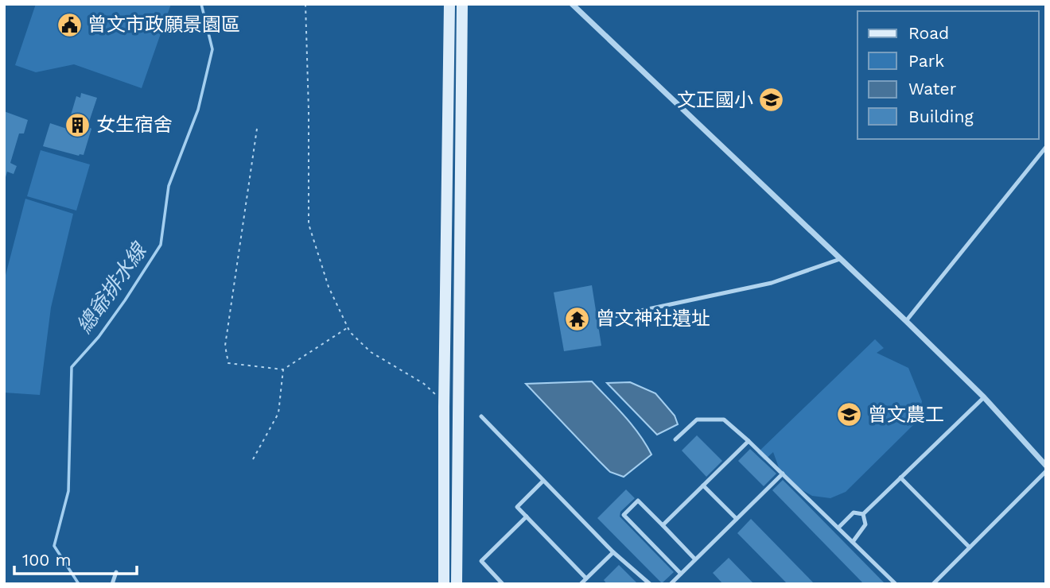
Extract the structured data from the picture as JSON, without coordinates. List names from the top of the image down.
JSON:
{
  "water": ["總爺排水線"],
  "places": {
    "public building": ["曾文市政願景園區"],
    "school or university": ["文正國小", "曾文農工"],
    "building": ["女生宿舍"],
    "temple": ["曾文神社遺址"]
  },
  "legend": [
    "Road",
    "Park",
    "Water",
    "Building"
  ],
  "scale_bar": "100 m"
}
